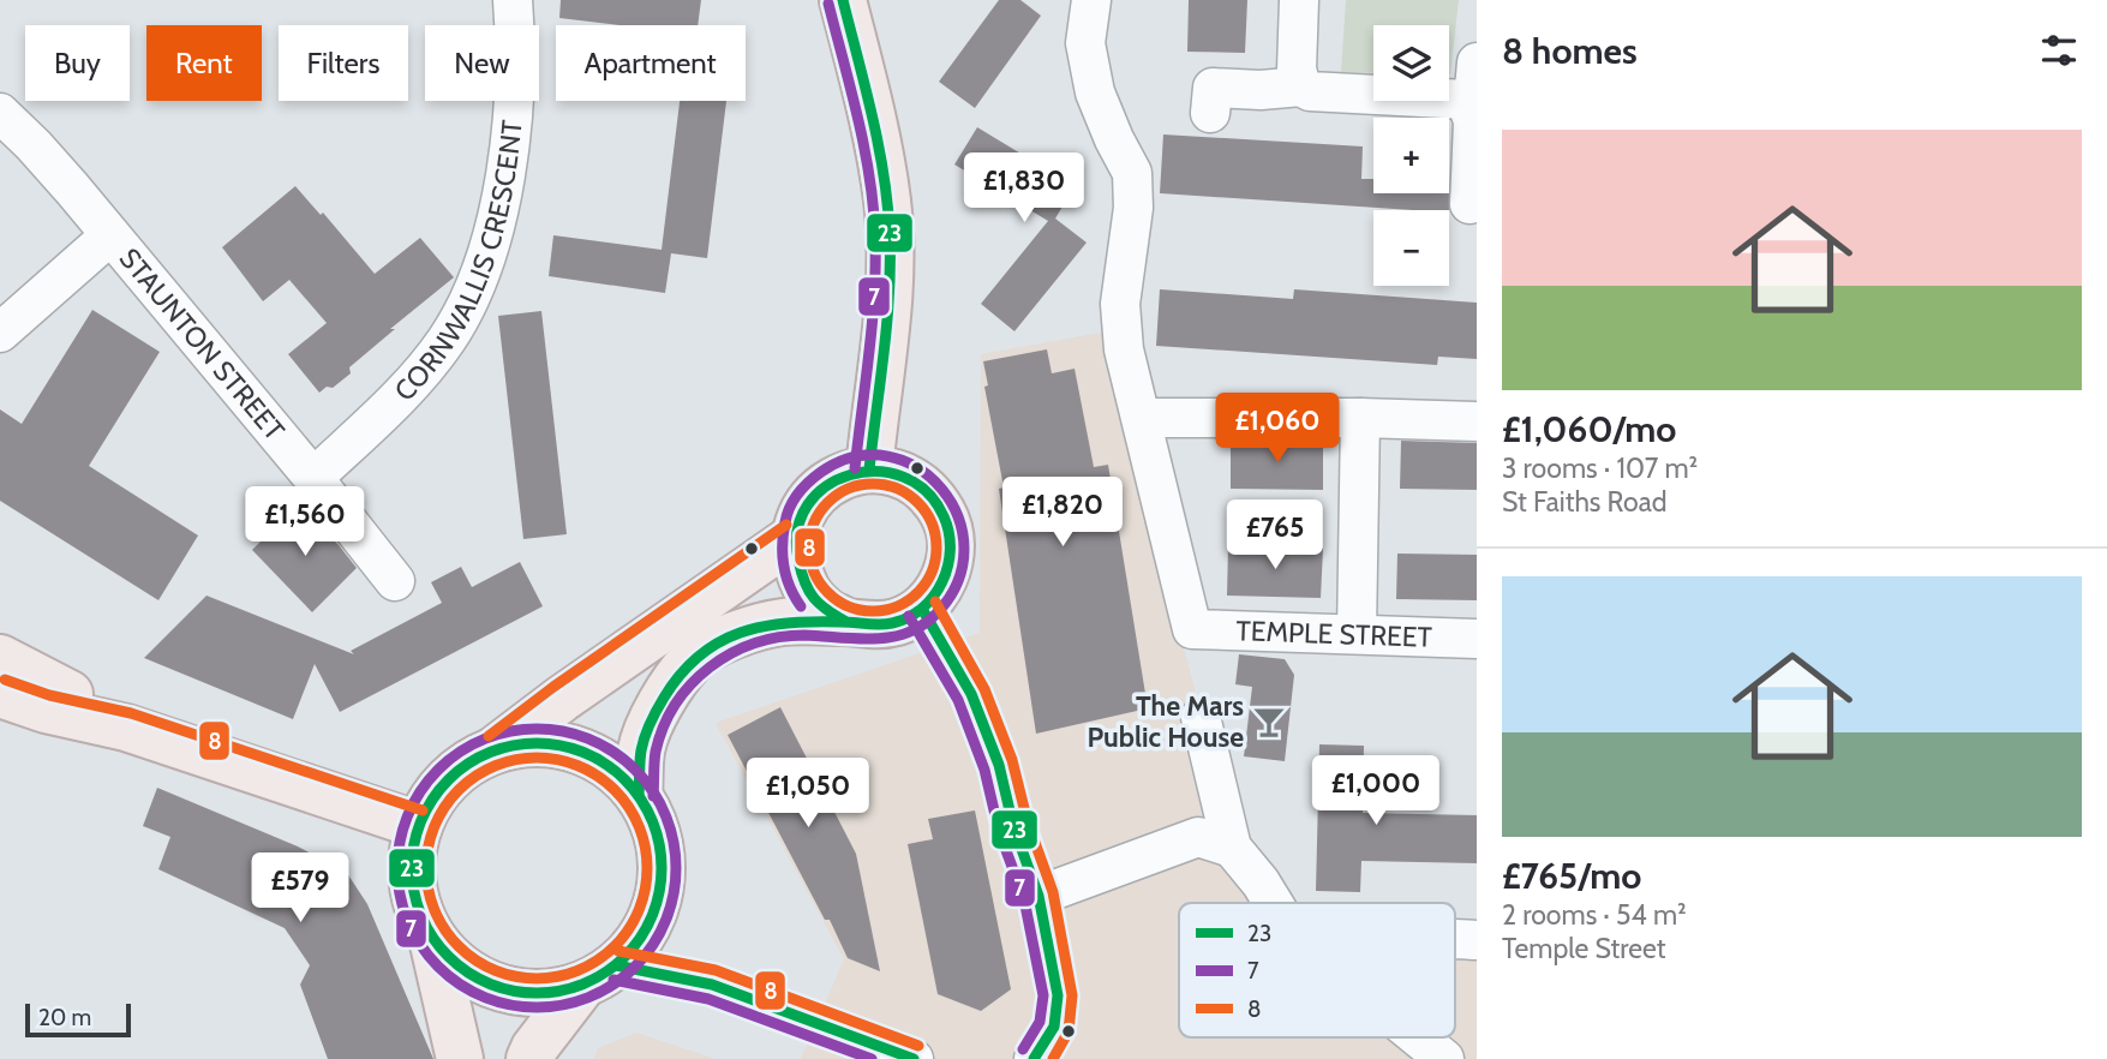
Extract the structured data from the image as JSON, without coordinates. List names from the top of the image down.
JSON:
{
  "streets": {
    "street": ["CORNWALLIS CRESCENT", "STAUNTON STREET", "TEMPLE STREET"]
  },
  "crossings": [
    ["CORNWALLIS CRESCENT", "STAUNTON STREET"]
  ],
  "places": {
    "bar": ["The Mars Public House"]
  },
  "lines": ["transit line 23", "transit line 7", "transit line 8"],
  "legend": ["23", "7", "8"],
  "scale_bar": "20 m",
  "page": {
    "heading": "8 homes",
    "map_buttons": ["+", "−"],
    "chip": [
      "Buy",
      "Rent",
      "Filters",
      "New",
      "Apartment"
    ],
    "list": [
      {
        "name": "£1,060/mo",
        "note": "3 rooms · 107 m² · St Faiths Road"
      },
      {
        "name": "£765/mo",
        "note": "2 rooms · 54 m² · Temple Street"
      }
    ],
    "price": [
      "£1,830",
      "£1,060",
      "£1,820",
      "£1,560",
      "£765",
      "£1,000",
      "£1,050",
      "£579"
    ],
    "scale": "20 m"
  }
}
